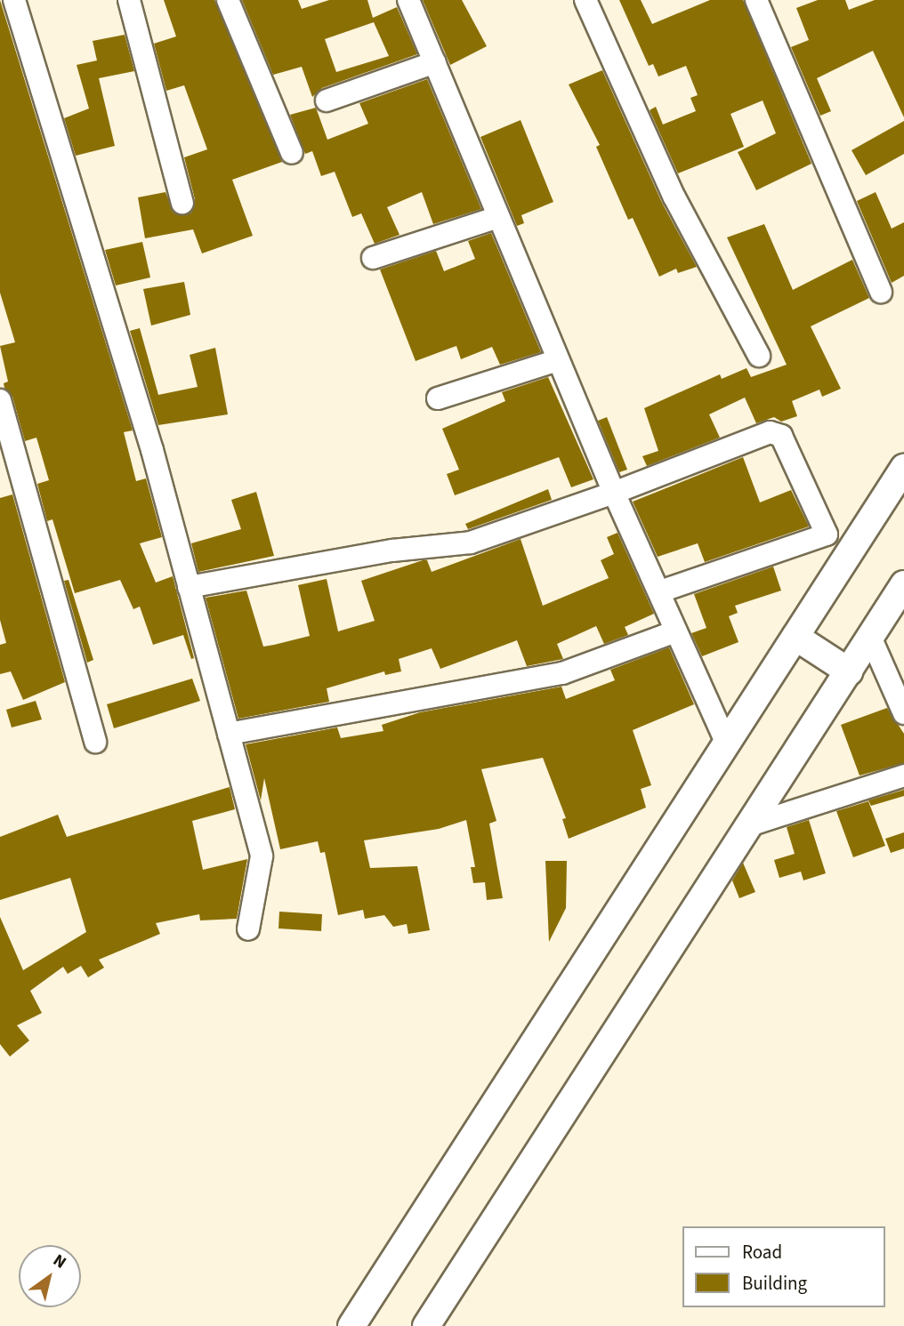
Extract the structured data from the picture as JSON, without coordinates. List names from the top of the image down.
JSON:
{
  "legend": ["Road", "Building"],
  "north": "top right"
}
